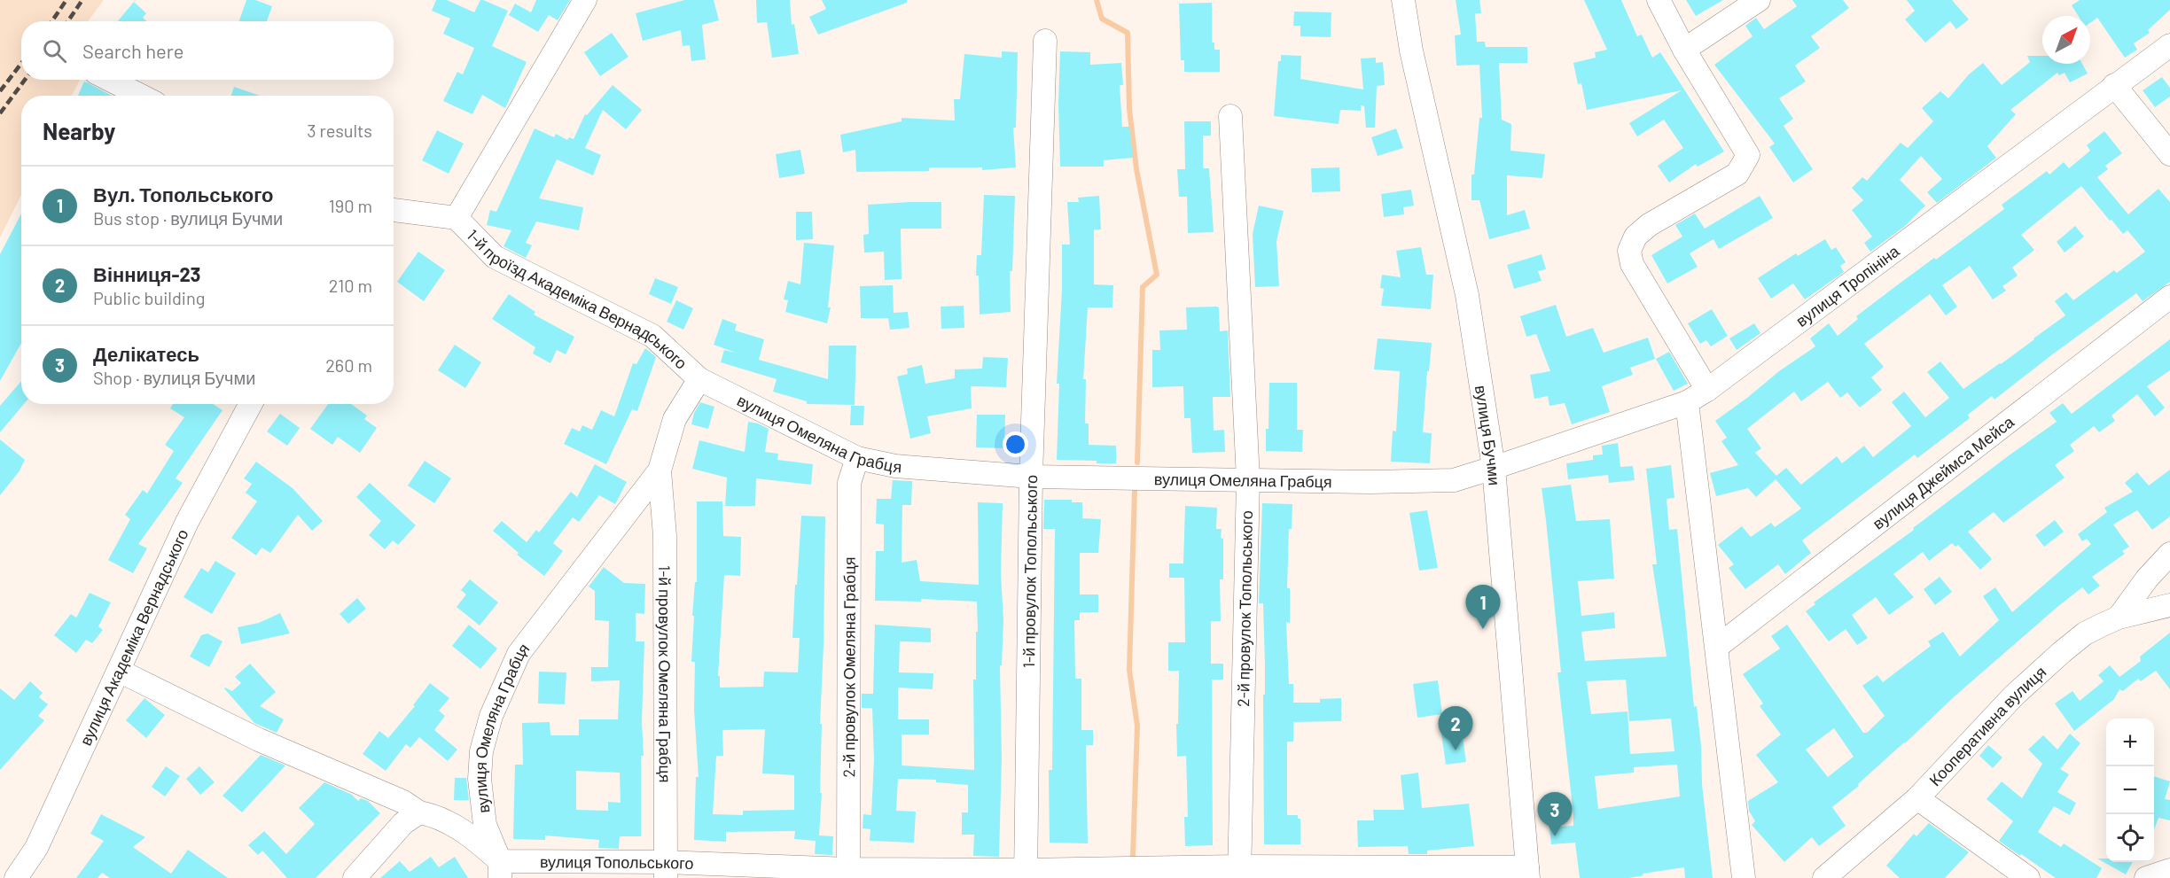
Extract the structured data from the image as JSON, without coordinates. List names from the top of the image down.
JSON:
{
  "streets": {
    "street": [
      "вулиця Тропініна",
      "1-й проїзд Академіка Вернадського",
      "вулиця Омеляна Грабця",
      "вулиця Бучми",
      "вулиця Джеймса Мейса",
      "1-й провулок Топольського",
      "2-й провулок Топольського",
      "вулиця Академіка Вернадського",
      "2-й провулок Омеляна Грабця",
      "1-й провулок Омеляна Грабця",
      "Кооперативна вулиця",
      "вулиця Топольського"
    ]
  },
  "crossings": [
    ["вулиця Тропініна", "вулиця Омеляна Грабця"],
    ["вулиця Тропініна", "вулиця Бучми"],
    ["1-й проїзд Академіка Вернадського", "вулиця Омеляна Грабця"],
    ["вулиця Омеляна Грабця", "вулиця Бучми"],
    ["вулиця Омеляна Грабця", "1-й провулок Топольського"],
    ["вулиця Омеляна Грабця", "2-й провулок Топольського"],
    ["вулиця Омеляна Грабця", "2-й провулок Омеляна Грабця"],
    ["вулиця Омеляна Грабця", "1-й провулок Омеляна Грабця"],
    ["вулиця Омеляна Грабця", "вулиця Топольського"],
    ["вулиця Бучми", "вулиця Топольського"],
    ["1-й провулок Топольського", "вулиця Топольського"],
    ["2-й провулок Топольського", "вулиця Топольського"],
    ["2-й провулок Омеляна Грабця", "вулиця Топольського"],
    ["1-й провулок Омеляна Грабця", "вулиця Топольського"]
  ],
  "north": "top right",
  "page": {
    "search": "Search here",
    "heading": ["Nearby", "3 results"],
    "list": [
      {
        "mark": "1",
        "name": "Вул. Топольського",
        "note": "Bus stop · вулиця Бучми",
        "value": "190 m"
      },
      {
        "mark": "2",
        "name": "Вінниця-23",
        "note": "Public building",
        "value": "210 m"
      },
      {
        "mark": "3",
        "name": "Делікатесь",
        "note": "Shop · вулиця Бучми",
        "value": "260 m"
      }
    ],
    "pins": ["1", "2", "3"],
    "map_buttons": ["+", "−"]
  }
}
